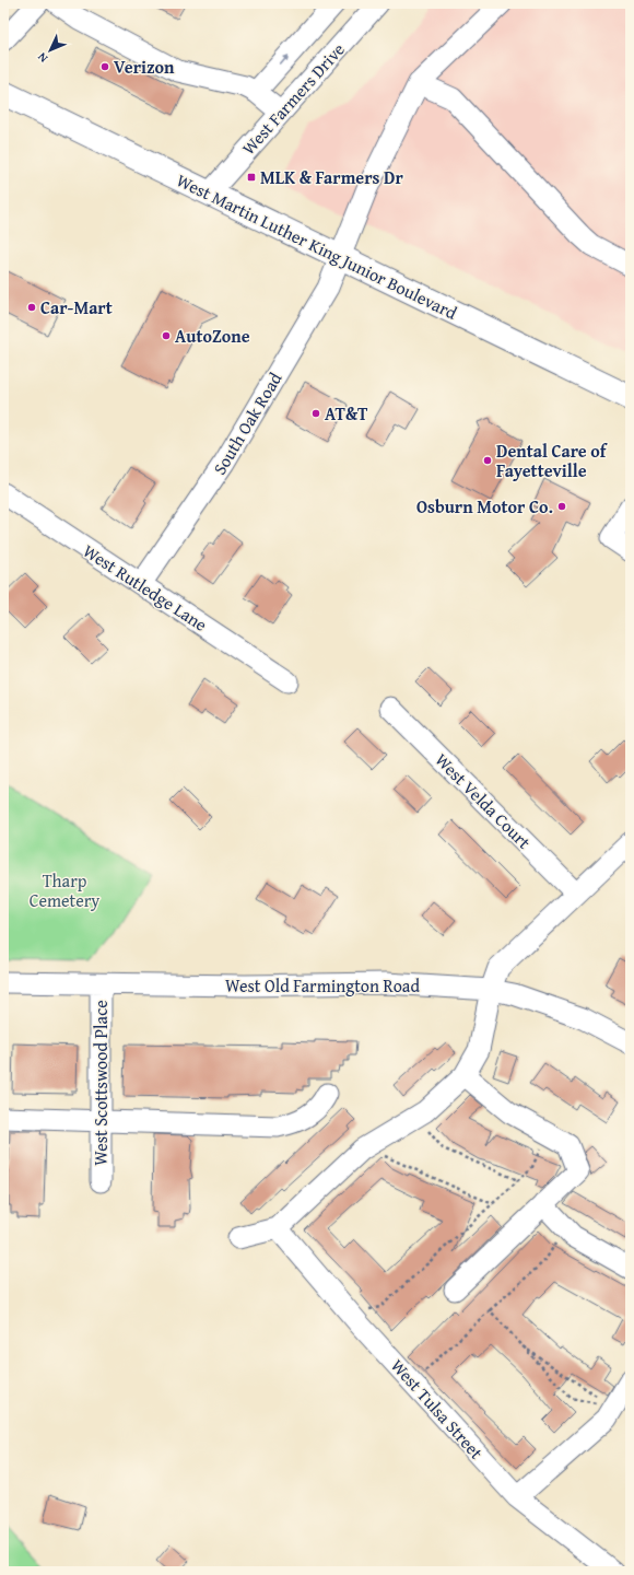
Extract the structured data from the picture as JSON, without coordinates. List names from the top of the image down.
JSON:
{
  "streets": {
    "highway": ["West Martin Luther King Junior Boulevard"],
    "street": [
      "West Farmers Drive",
      "South Oak Road",
      "West Rutledge Lane",
      "West Velda Court",
      "West Old Farmington Road",
      "West Scottswood Place",
      "West Tulsa Street"
    ]
  },
  "crossings": [
    ["West Farmers Drive", "West Martin Luther King Junior Boulevard"],
    ["West Martin Luther King Junior Boulevard", "South Oak Road"],
    ["South Oak Road", "West Rutledge Lane"],
    ["West Old Farmington Road", "West Scottswood Place"]
  ],
  "parks": ["Tharp Cemetery"],
  "places": {
    "other": [
      "Verizon",
      "Car-Mart",
      "AutoZone",
      "AT&T",
      "Dental Care of Fayetteville",
      "Osburn Motor Co."
    ],
    "transit": ["MLK & Farmers Dr"]
  },
  "north": "bottom left"
}
